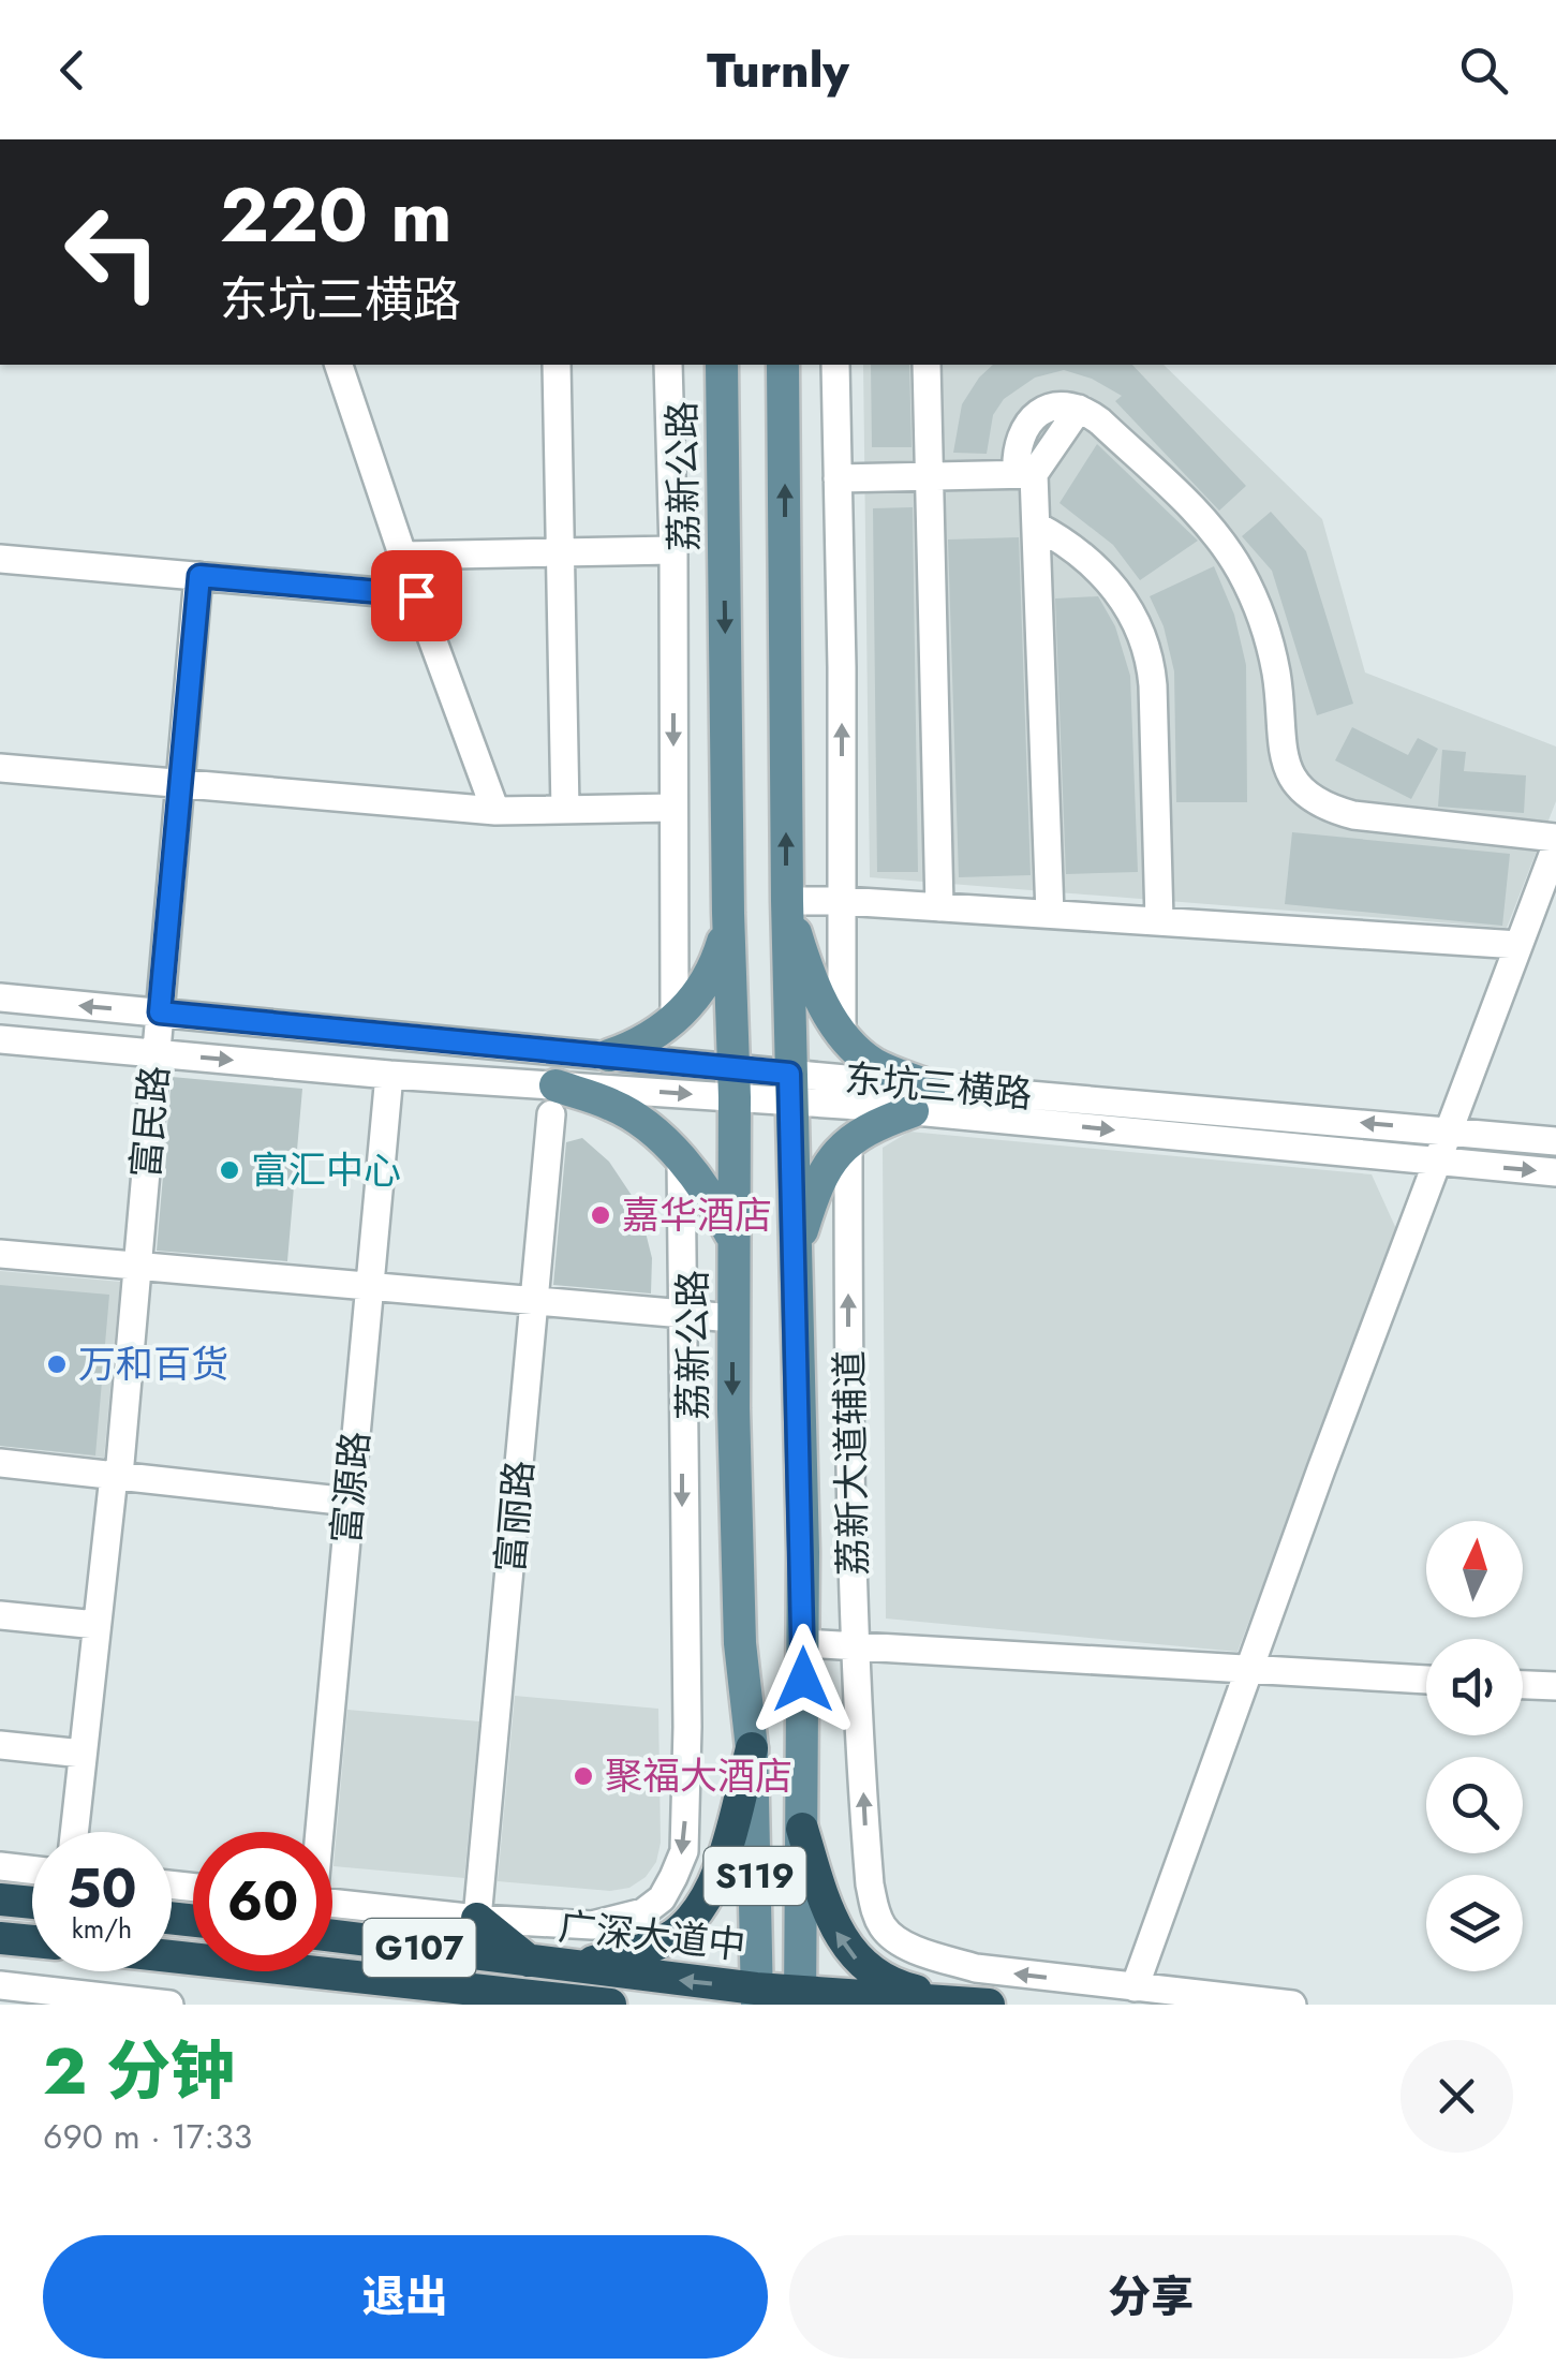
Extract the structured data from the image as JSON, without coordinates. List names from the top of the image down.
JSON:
{
  "streets": {
    "highway": ["广深大道中", "G107"],
    "main road": ["荔新公路", "S119"],
    "street": [
      "东坑三横路",
      "富民路",
      "荔新大道辅道",
      "富源路",
      "富丽路"
    ]
  },
  "crossings": [
    ["荔新公路", "东坑三横路"],
    ["荔新公路", "广深大道中"],
    ["东坑三横路", "富民路"],
    ["东坑三横路", "富源路"],
    ["东坑三横路", "富丽路"],
    ["东坑三横路", "S119"],
    ["S119", "广深大道中"]
  ],
  "one_way": ["荔新大道辅道"],
  "places": [
    "富汇中心",
    "嘉华酒店",
    "万和百货",
    "聚福大酒店"
  ],
  "north": "top",
  "page": {
    "header": "Turnly",
    "turn": ["220 m", "东坑三横路"],
    "speed": "50 km/h",
    "limit": "60",
    "heading": ["2 分钟", "690 m · 17:33"],
    "buttons": ["退出", "分享"]
  }
}
